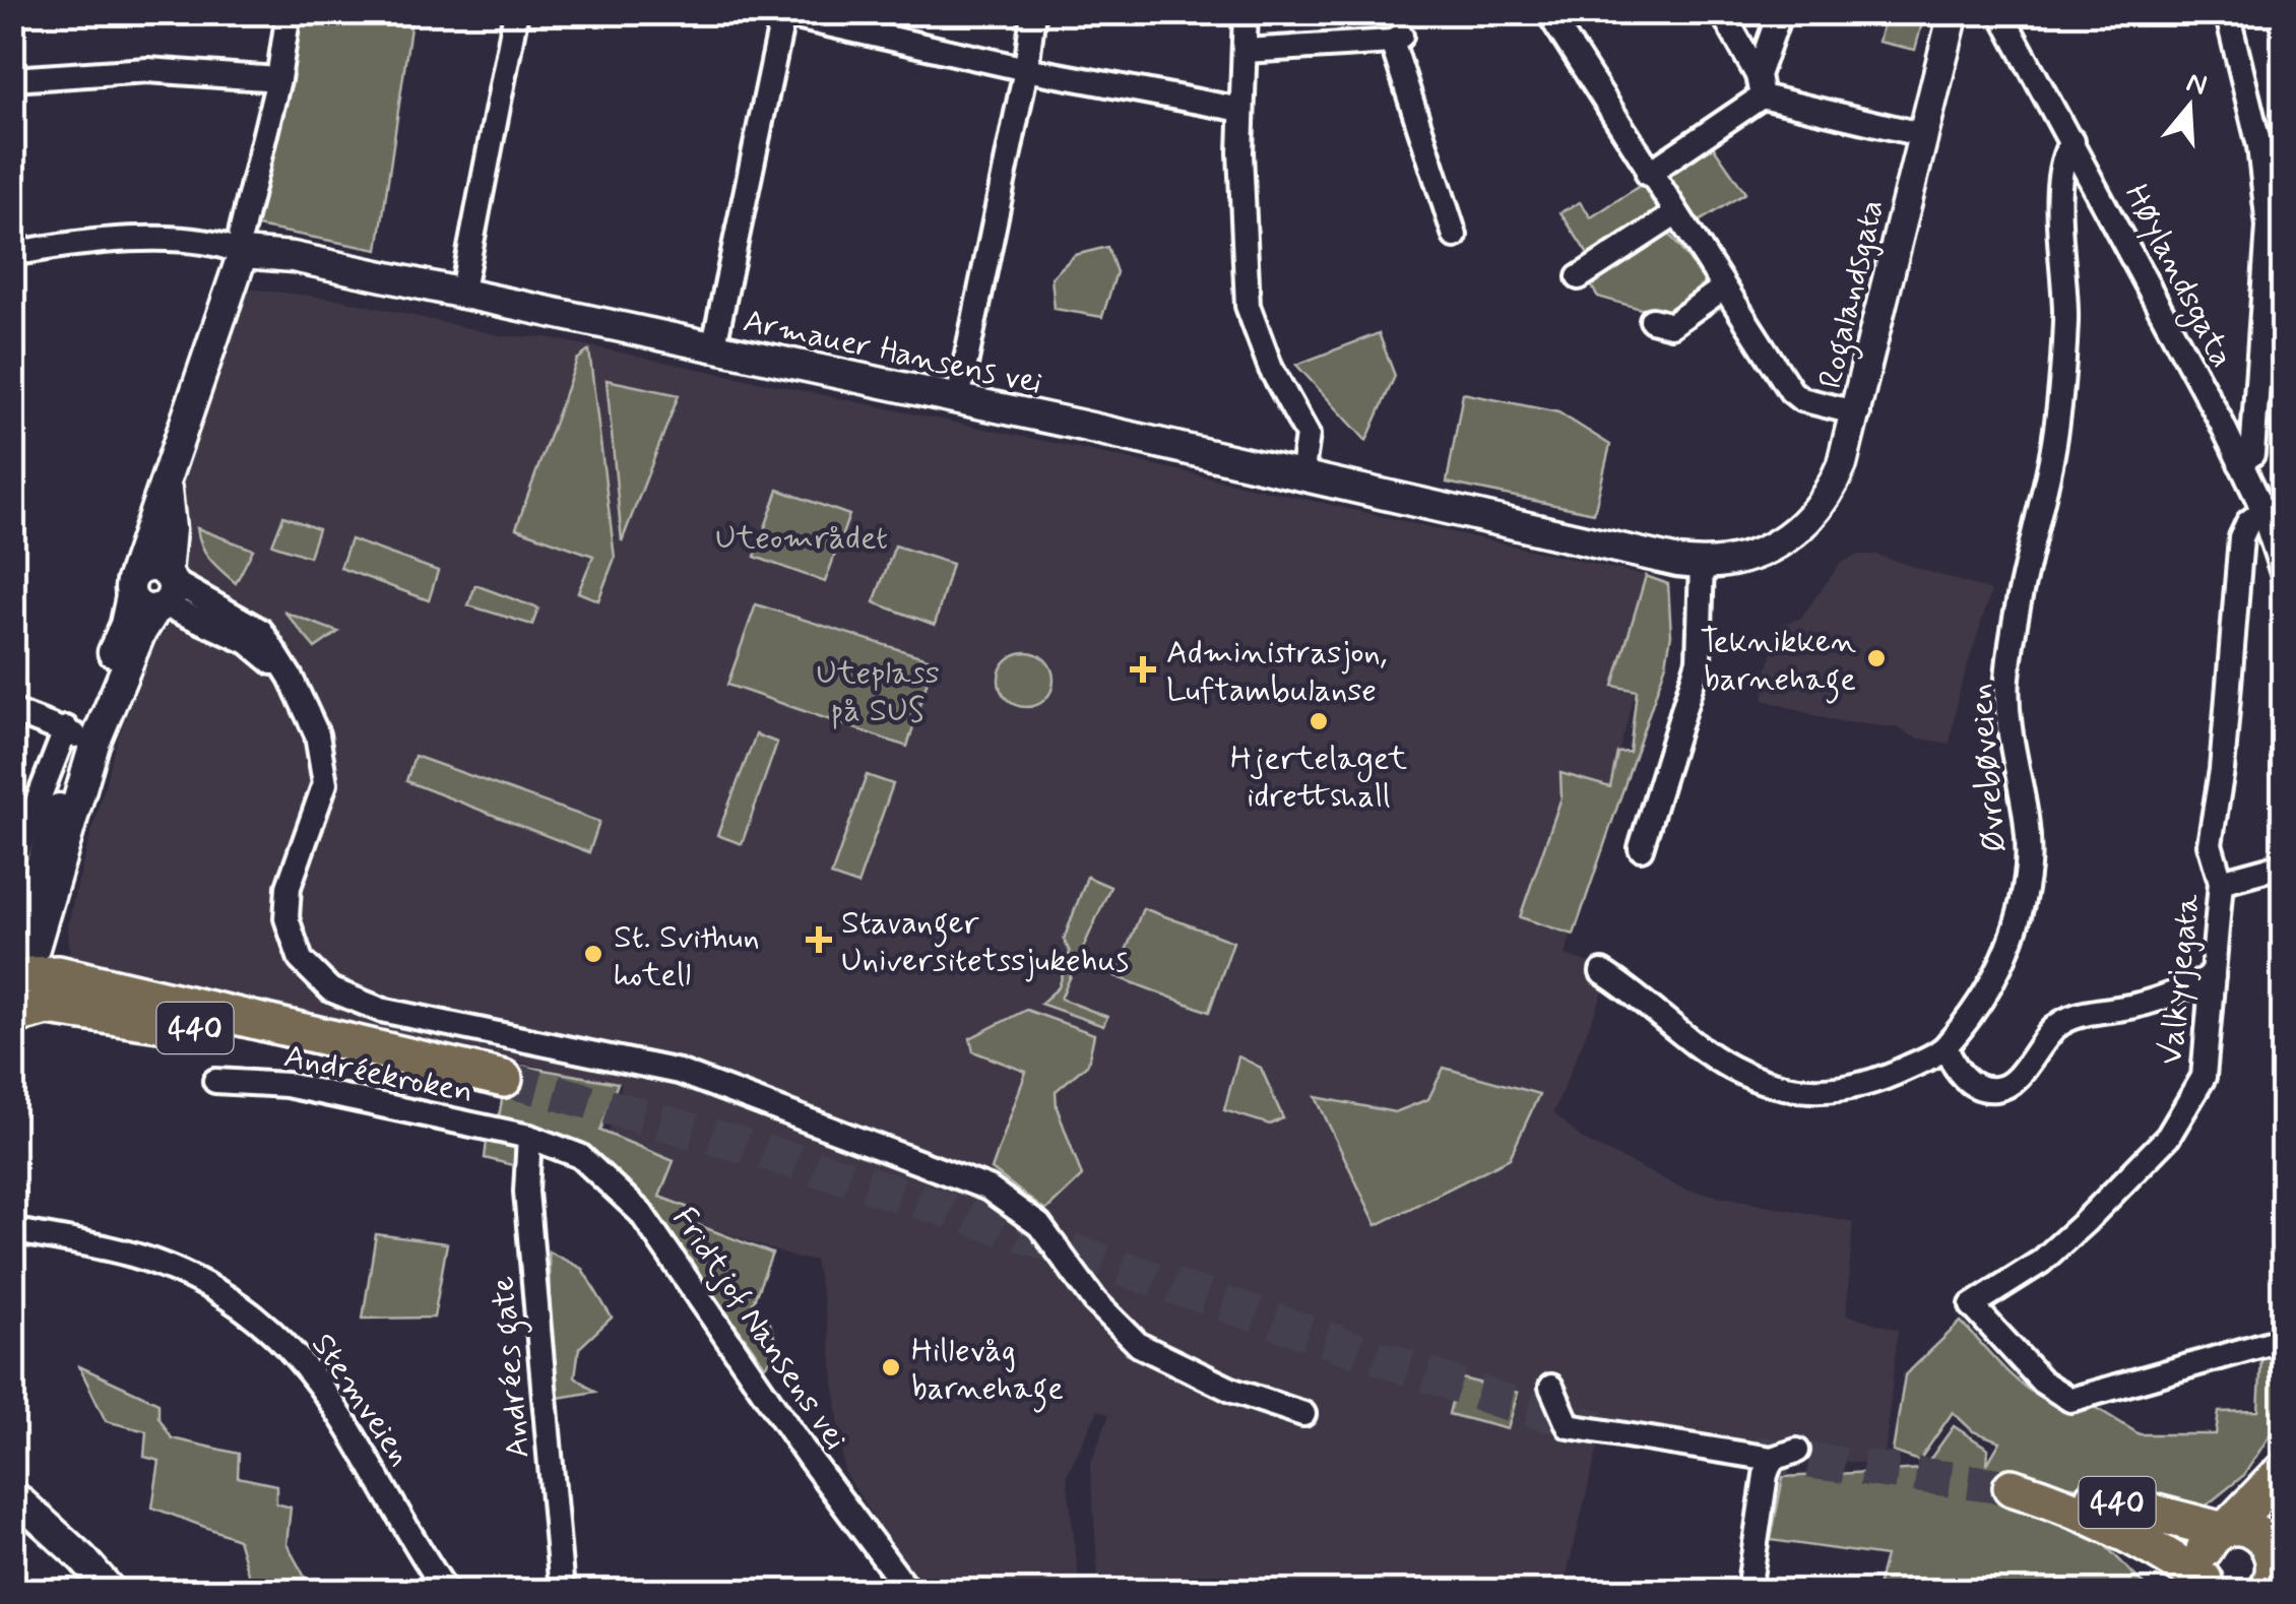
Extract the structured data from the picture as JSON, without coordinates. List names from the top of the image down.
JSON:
{
  "streets": {
    "main road": ["440"],
    "street": [
      "Høylandsgata",
      "Rogalandsgata",
      "Armauer Hansens vei",
      "Øvrebøveien",
      "Valkyrjegata",
      "Andréekroken",
      "Fridtjof Nansens vei",
      "Andrées gate",
      "Stemveien"
    ]
  },
  "crossings": [
    ["Høylandsgata", "Øvrebøveien"],
    ["Høylandsgata", "Valkyrjegata"],
    ["Rogalandsgata", "Armauer Hansens vei"],
    ["Andréekroken", "Fridtjof Nansens vei"],
    ["Andréekroken", "Andrées gate"],
    ["Fridtjof Nansens vei", "Andrées gate"]
  ],
  "parks": ["Uteområdet", "Uteplass på SUS"],
  "places": {
    "other": [
      "Teknikken barnehage",
      "Hjertelaget idrettshall",
      "St. Svithun hotell",
      "Hillevåg barnehage"
    ],
    "health": ["Administrasjon, Luftambulanse", "Stavanger Universitetssjukehus"]
  },
  "north": "top"
}
